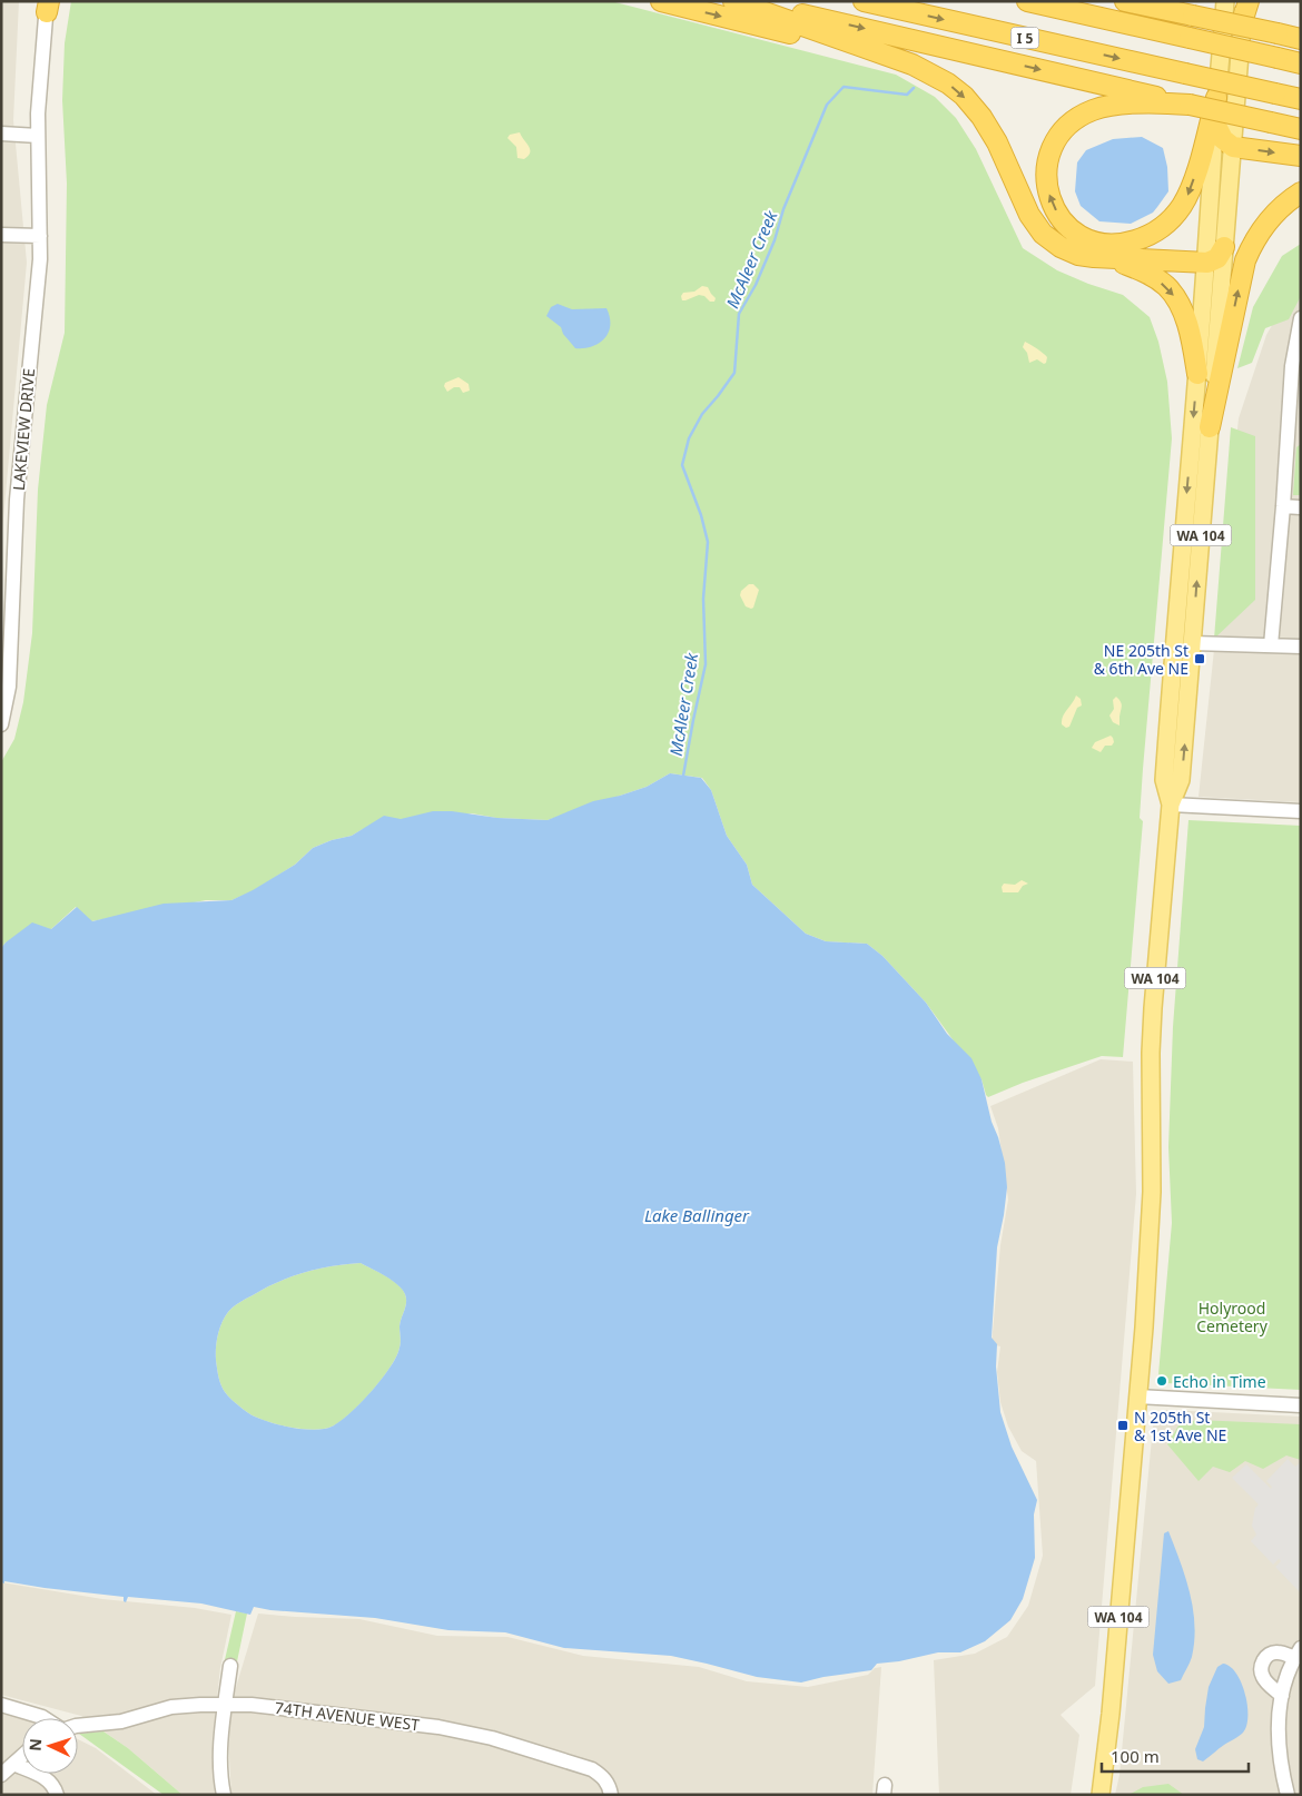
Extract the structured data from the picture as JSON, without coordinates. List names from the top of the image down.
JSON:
{
  "streets": {
    "highway": ["I 5"],
    "main road": ["WA 104"],
    "street": ["LAKEVIEW DRIVE", "74TH AVENUE WEST"]
  },
  "water": ["McAleer Creek", "Lake Ballinger"],
  "parks": ["Holyrood Cemetery"],
  "places": {
    "transit": ["NE 205th St & 6th Ave NE", "N 205th St & 1st Ave NE"],
    "other": ["Echo in Time"]
  },
  "scale_bar": "100 m",
  "north": "left"
}
